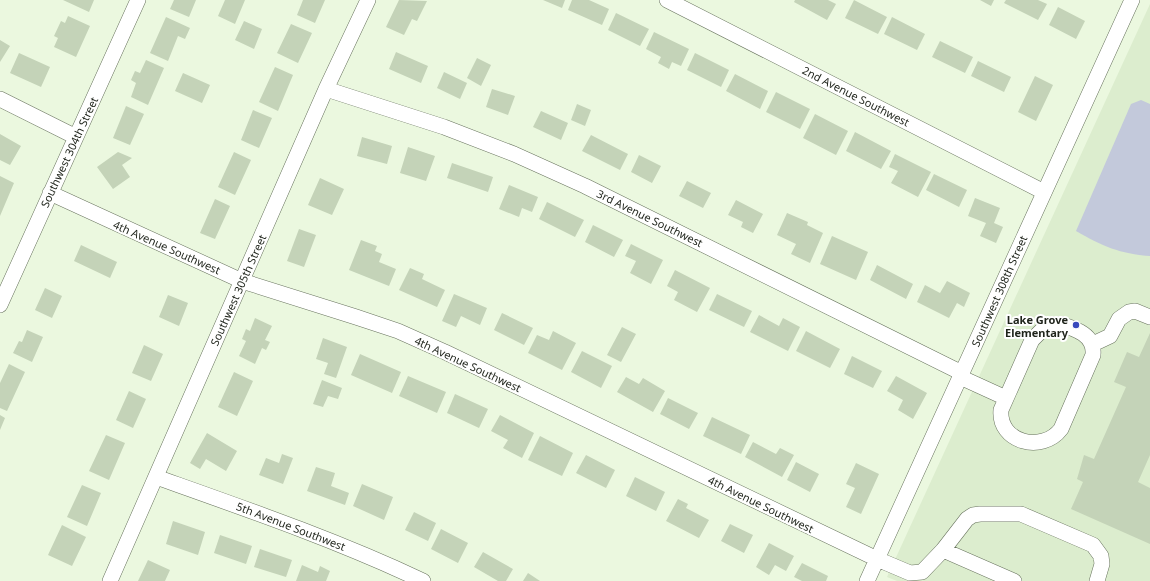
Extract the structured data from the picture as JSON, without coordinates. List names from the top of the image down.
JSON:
{
  "streets": {
    "street": [
      "2nd Avenue Southwest",
      "Southwest 304th Street",
      "3rd Avenue Southwest",
      "4th Avenue Southwest",
      "Southwest 305th Street",
      "Southwest 308th Street",
      "5th Avenue Southwest"
    ]
  },
  "crossings": [
    ["2nd Avenue Southwest", "Southwest 308th Street"],
    ["Southwest 304th Street", "4th Avenue Southwest"],
    ["3rd Avenue Southwest", "Southwest 305th Street"],
    ["3rd Avenue Southwest", "Southwest 308th Street"],
    ["4th Avenue Southwest", "Southwest 305th Street"],
    ["4th Avenue Southwest", "Southwest 308th Street"],
    ["Southwest 305th Street", "5th Avenue Southwest"]
  ],
  "places": ["Lake Grove Elementary"]
}
